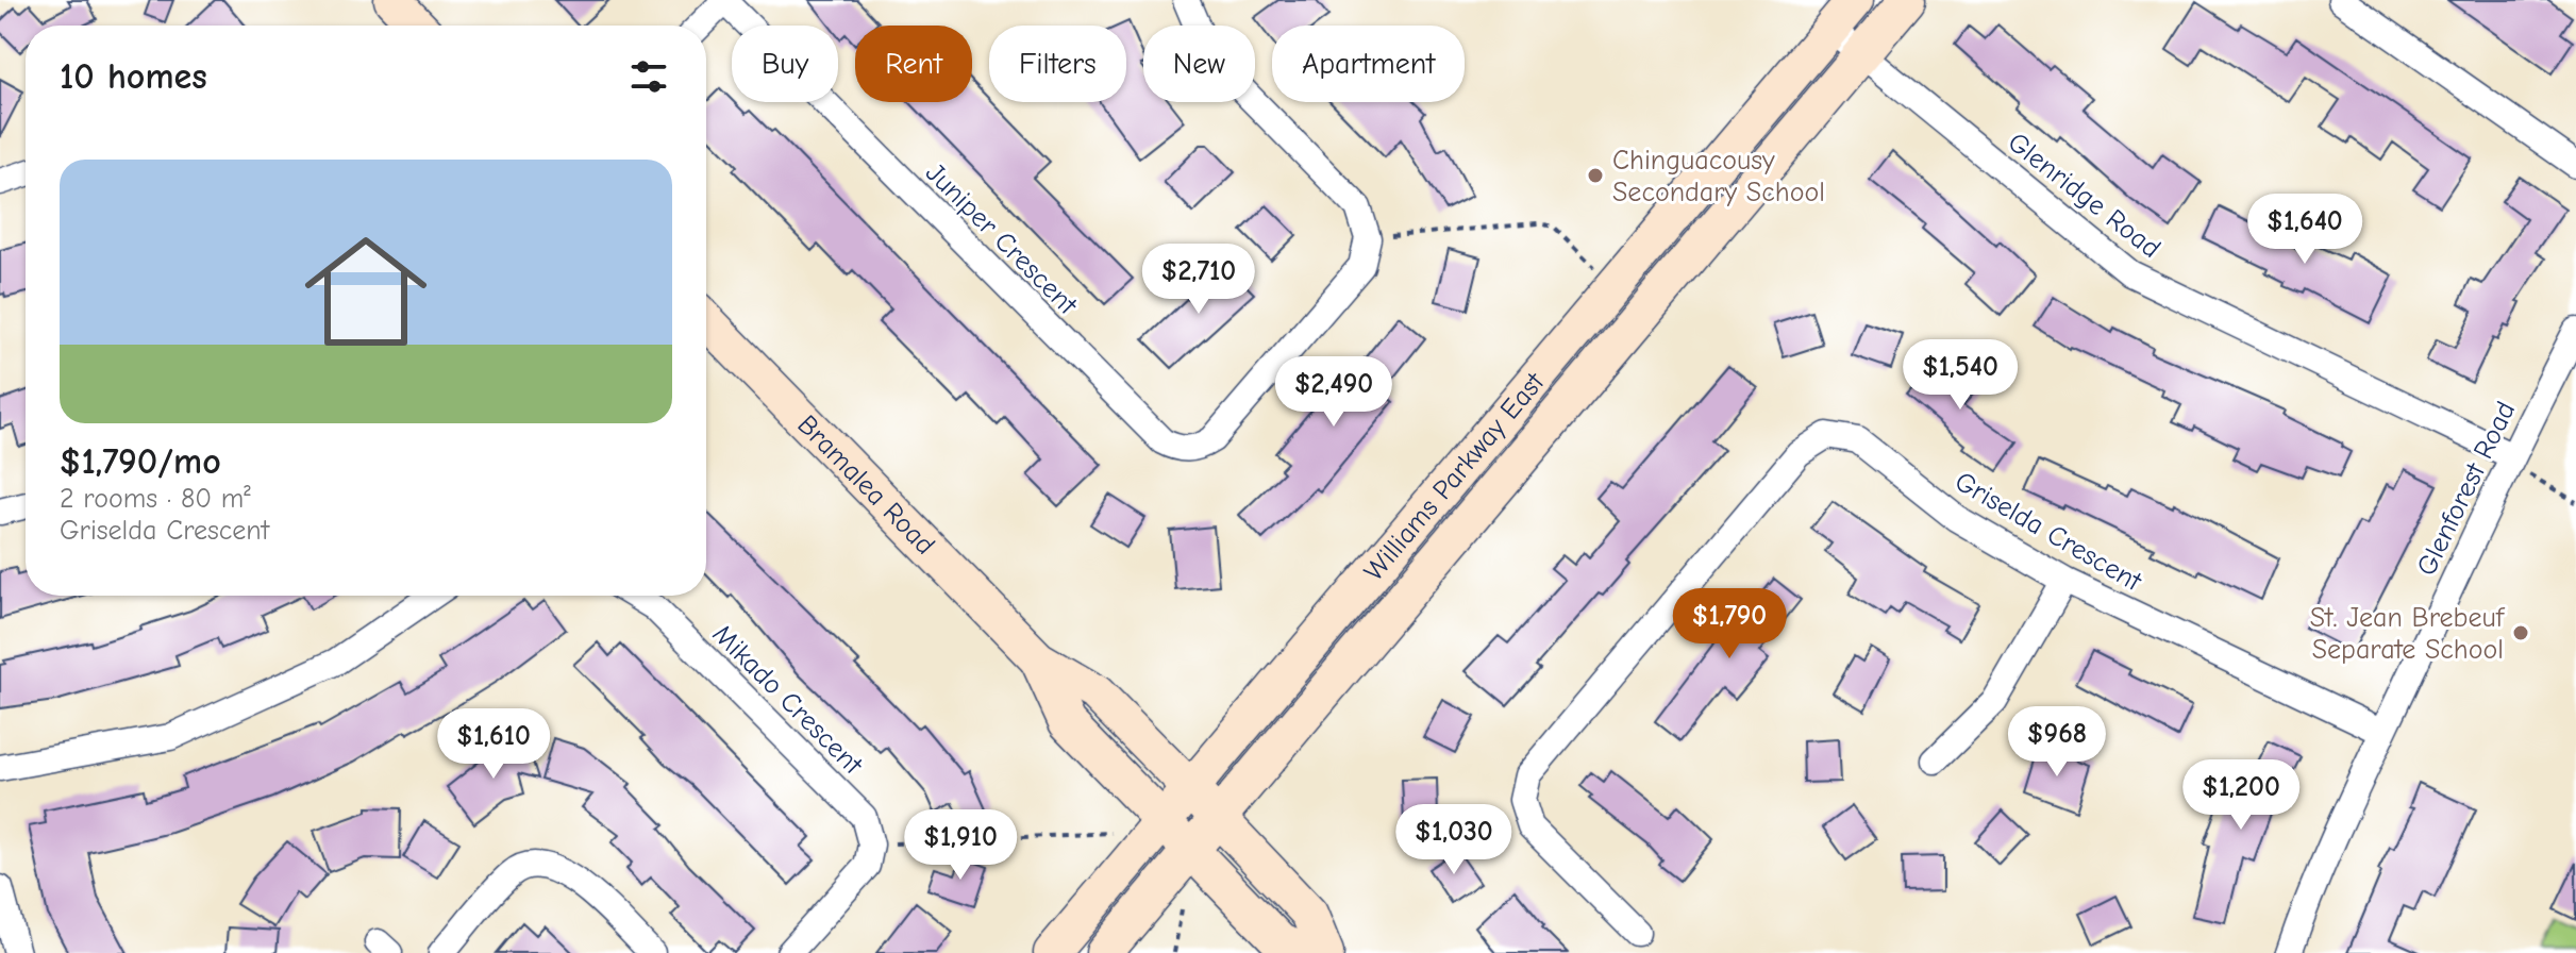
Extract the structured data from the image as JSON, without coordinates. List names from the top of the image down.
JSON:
{
  "streets": {
    "main road": ["Williams Parkway East", "Bramalea Road"],
    "street": [
      "Glenridge Road",
      "Juniper Crescent",
      "Glenforest Road",
      "Griselda Crescent",
      "Mikado Crescent"
    ]
  },
  "crossings": [
    ["Glenridge Road", "Williams Parkway East"],
    ["Glenridge Road", "Glenforest Road"],
    ["Williams Parkway East", "Bramalea Road"],
    ["Glenforest Road", "Griselda Crescent"]
  ],
  "places": ["Chinguacousy Secondary School", "St. Jean Brebeuf Separate School"],
  "page": {
    "chip": [
      "Buy",
      "Rent",
      "Filters",
      "New",
      "Apartment"
    ],
    "heading": "10 homes",
    "list": [
      {
        "name": "$1,790/mo",
        "note": "2 rooms · 80 m² · Griselda Crescent"
      }
    ],
    "price": [
      "$1,640",
      "$2,710",
      "$1,540",
      "$2,490",
      "$1,790",
      "$968",
      "$1,610",
      "$1,200",
      "$1,030",
      "$1,910"
    ]
  }
}
